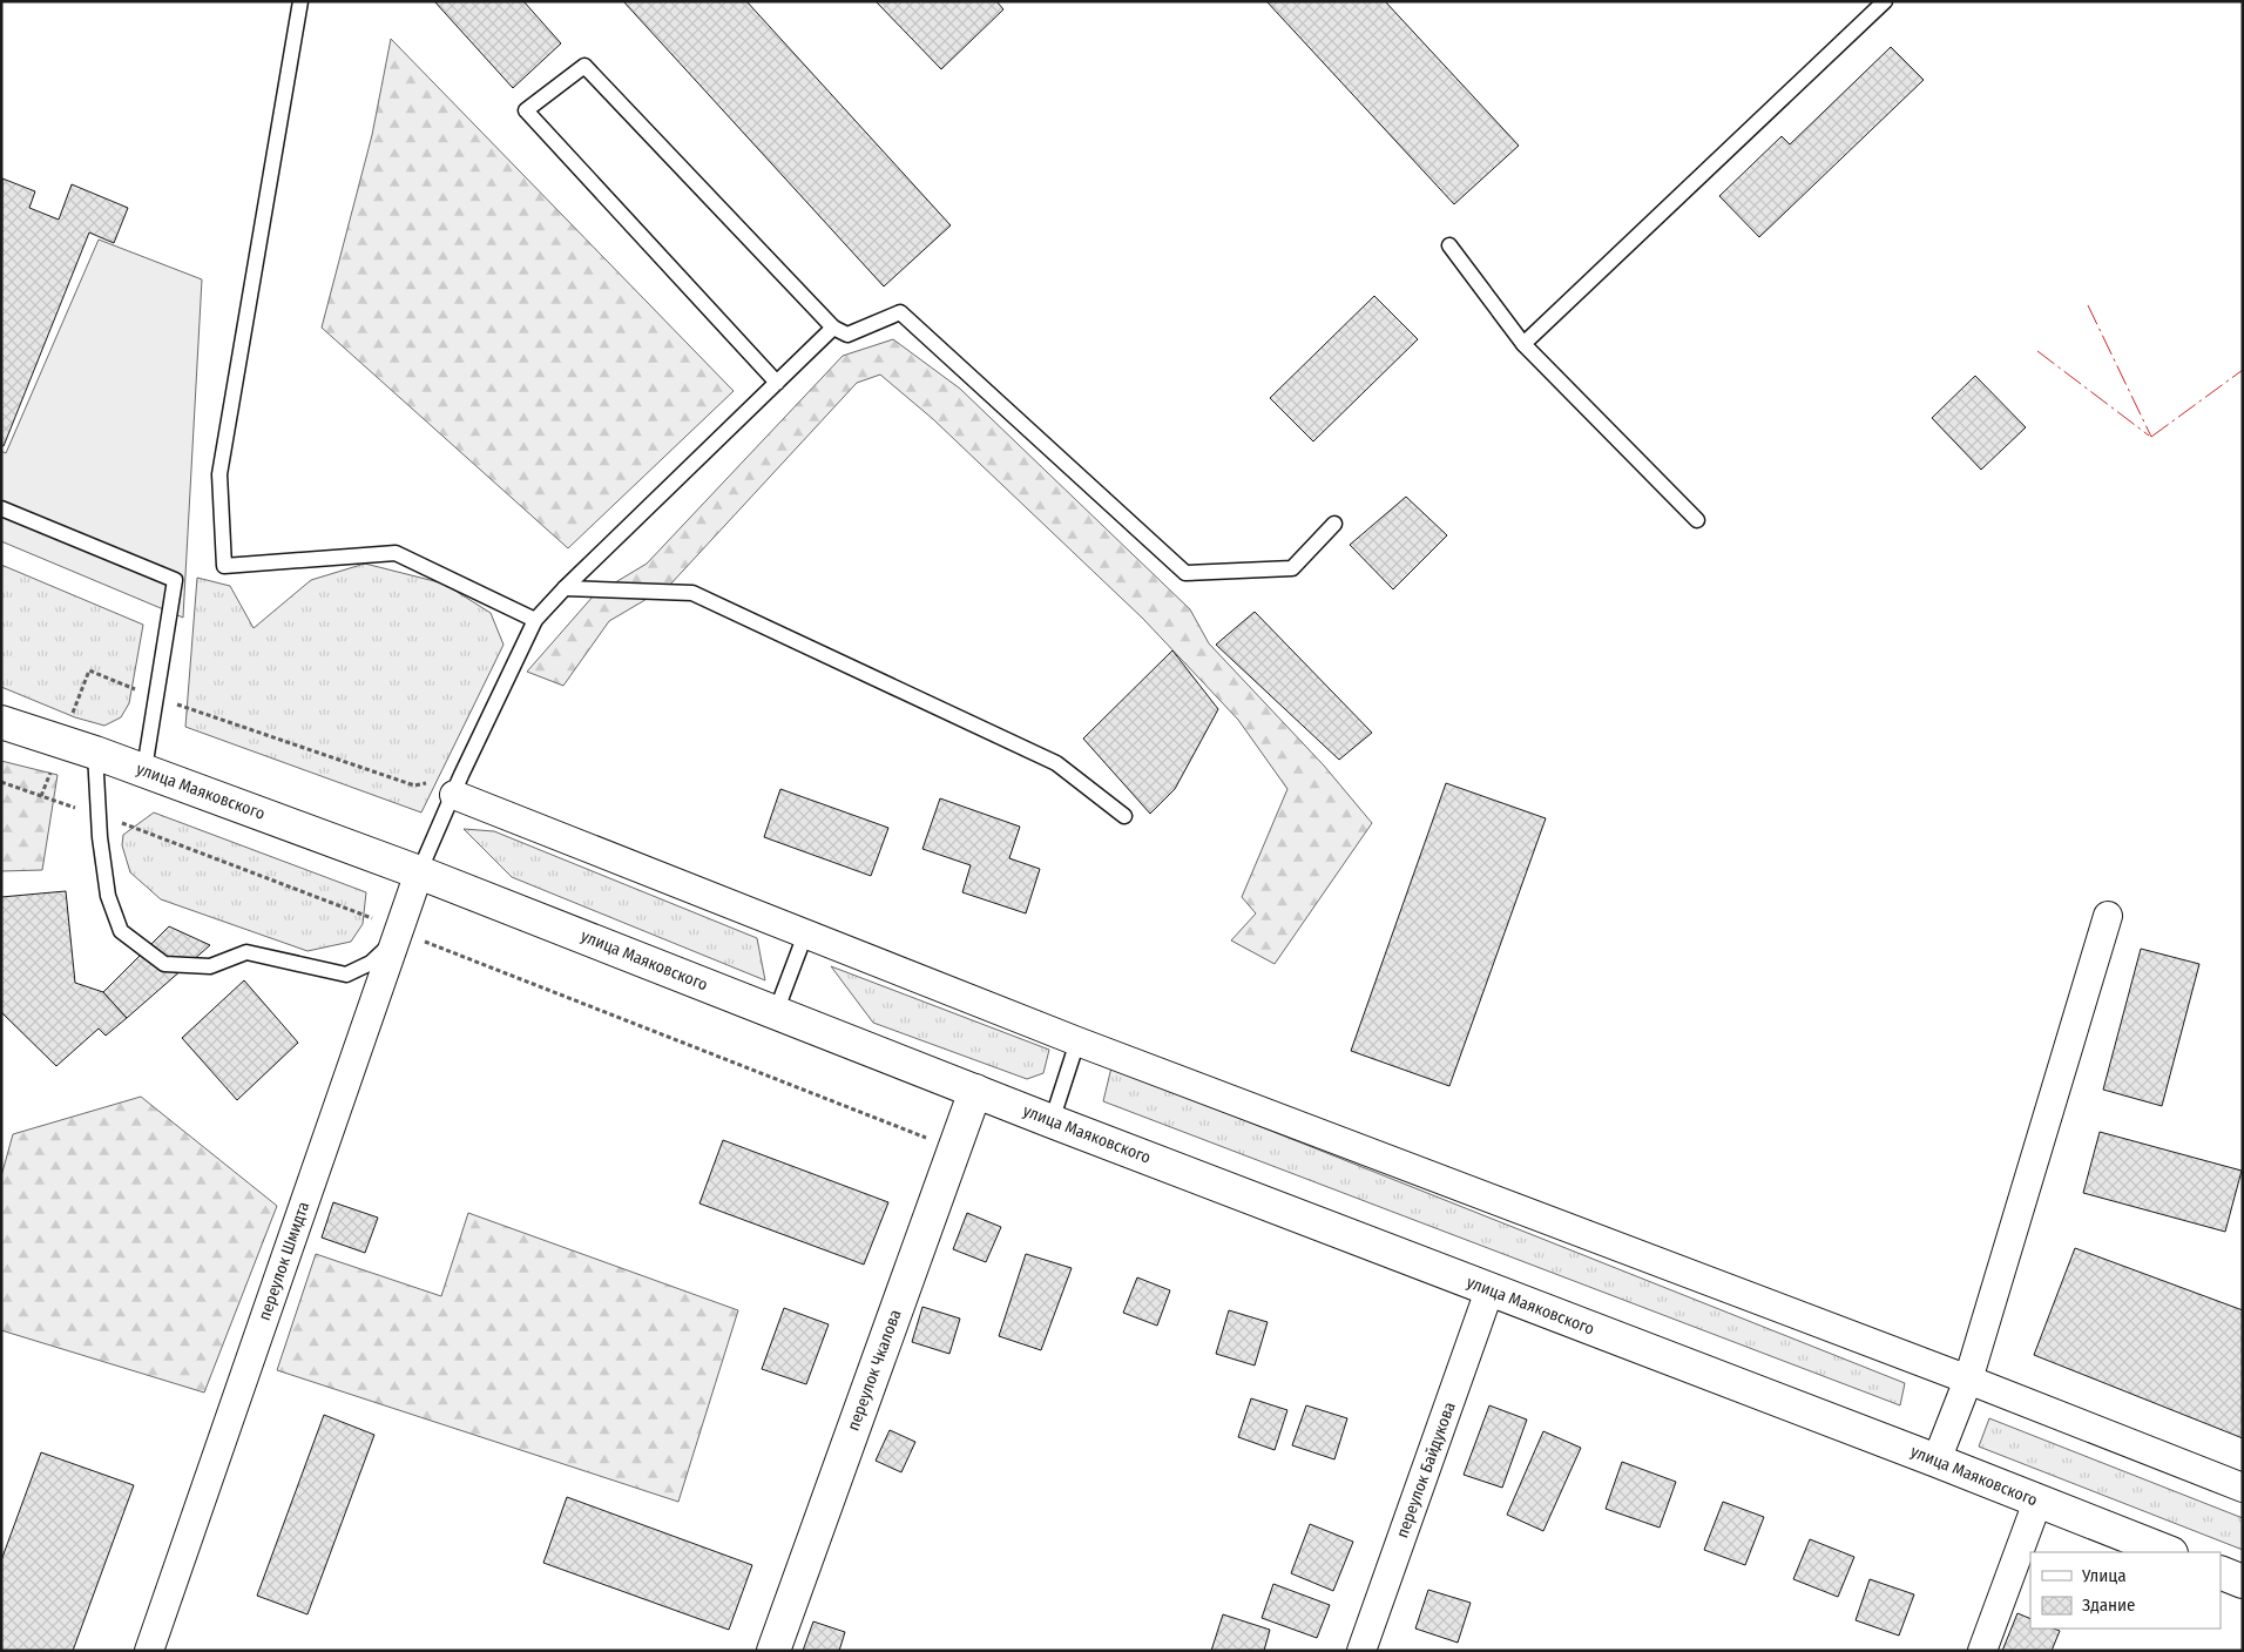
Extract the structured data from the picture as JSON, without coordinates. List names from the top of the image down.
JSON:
{
  "streets": {
    "main road": ["улица Маяковского", "переулок Чкалова"],
    "street": ["переулок Шмидта", "переулок Байдукова"]
  },
  "crossings": [
    ["улица Маяковского", "переулок Шмидта"],
    ["улица Маяковского", "переулок Чкалова"],
    ["улица Маяковского", "переулок Байдукова"]
  ],
  "legend": ["Улица", "Здание"]
}
